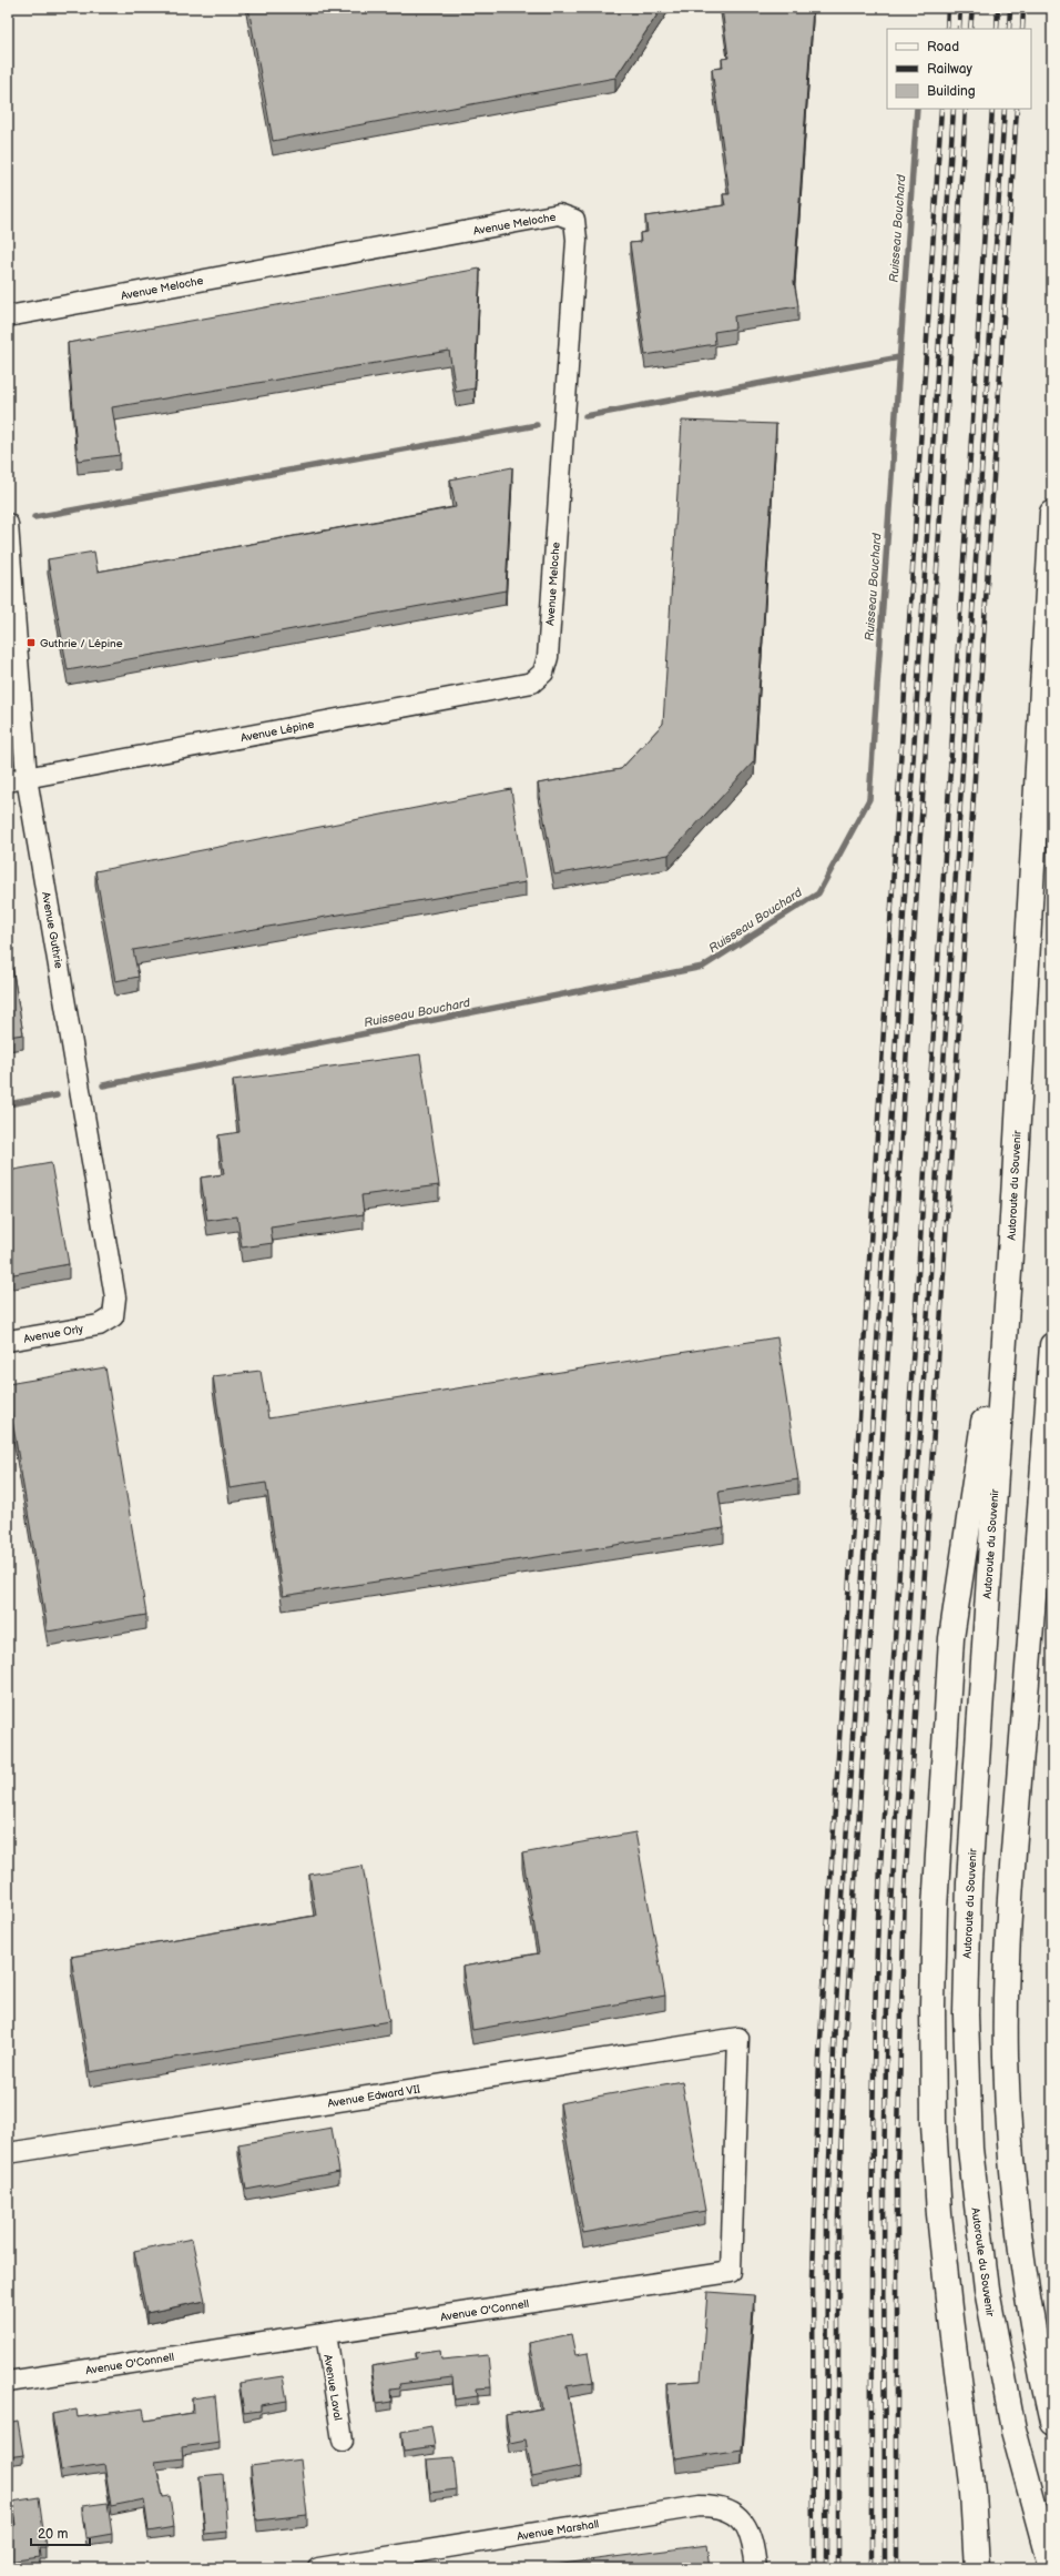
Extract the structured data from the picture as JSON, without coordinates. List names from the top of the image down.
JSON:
{
  "streets": {
    "highway": ["Autoroute du Souvenir"],
    "street": [
      "Avenue Meloche",
      "Avenue Lépine",
      "Avenue Guthrie",
      "Avenue Orly",
      "Avenue Edward VII",
      "Avenue O'Connell",
      "Avenue Laval",
      "Avenue Marshall"
    ]
  },
  "crossings": [
    ["Avenue Meloche", "Avenue Lépine"],
    ["Avenue Lépine", "Avenue Guthrie"],
    ["Avenue Guthrie", "Avenue Orly"],
    ["Avenue Edward VII", "Avenue O'Connell"],
    ["Avenue O'Connell", "Avenue Laval"]
  ],
  "water": ["Ruisseau Bouchard"],
  "places": {
    "transit": ["Guthrie / Lépine"]
  },
  "legend": ["Road", "Railway", "Building"],
  "scale_bar": "20 m"
}
